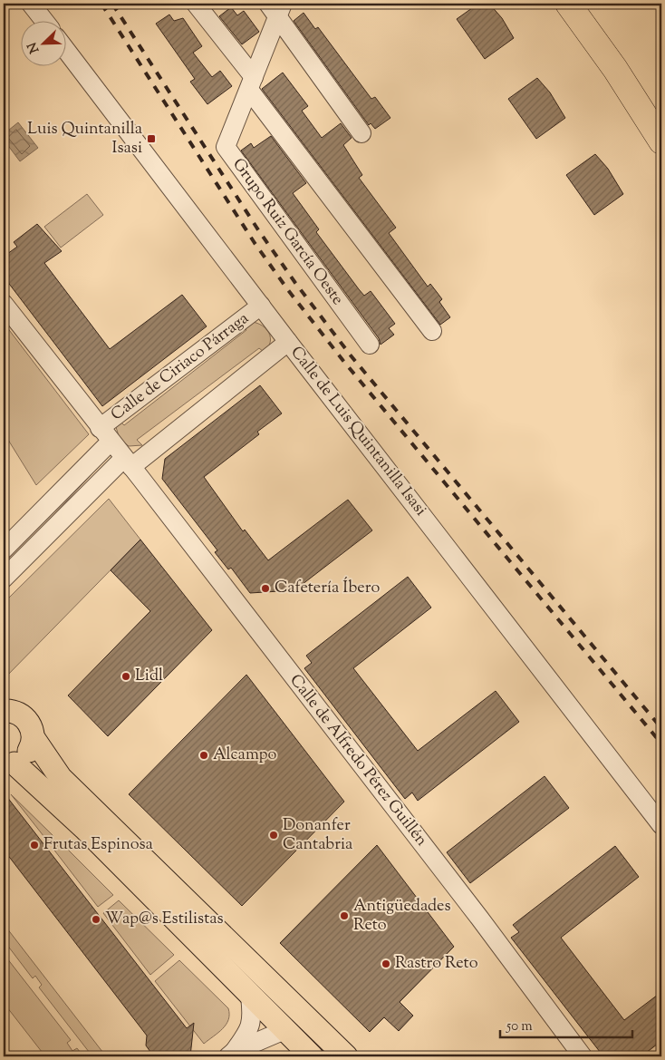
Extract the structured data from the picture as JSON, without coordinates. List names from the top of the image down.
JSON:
{
  "streets": {
    "street": [
      "Grupo Ruiz García Oeste",
      "Calle de Ciriaco Párraga",
      "Calle de Luis Quintanilla Isasi",
      "Calle de Alfredo Pérez Guillén"
    ]
  },
  "crossings": [
    ["Calle de Ciriaco Párraga", "Calle de Luis Quintanilla Isasi"],
    ["Calle de Ciriaco Párraga", "Calle de Alfredo Pérez Guillén"]
  ],
  "places": {
    "transit": ["Luis Quintanilla Isasi"],
    "other": [
      "Cafetería Íbero",
      "Lidl",
      "Alcampo",
      "Donanfer Cantabria",
      "Frutas Espinosa",
      "Antigüedades Reto",
      "Wap@s Estilistas",
      "Rastro Reto"
    ]
  },
  "scale_bar": "50 m",
  "north": "bottom left"
}
